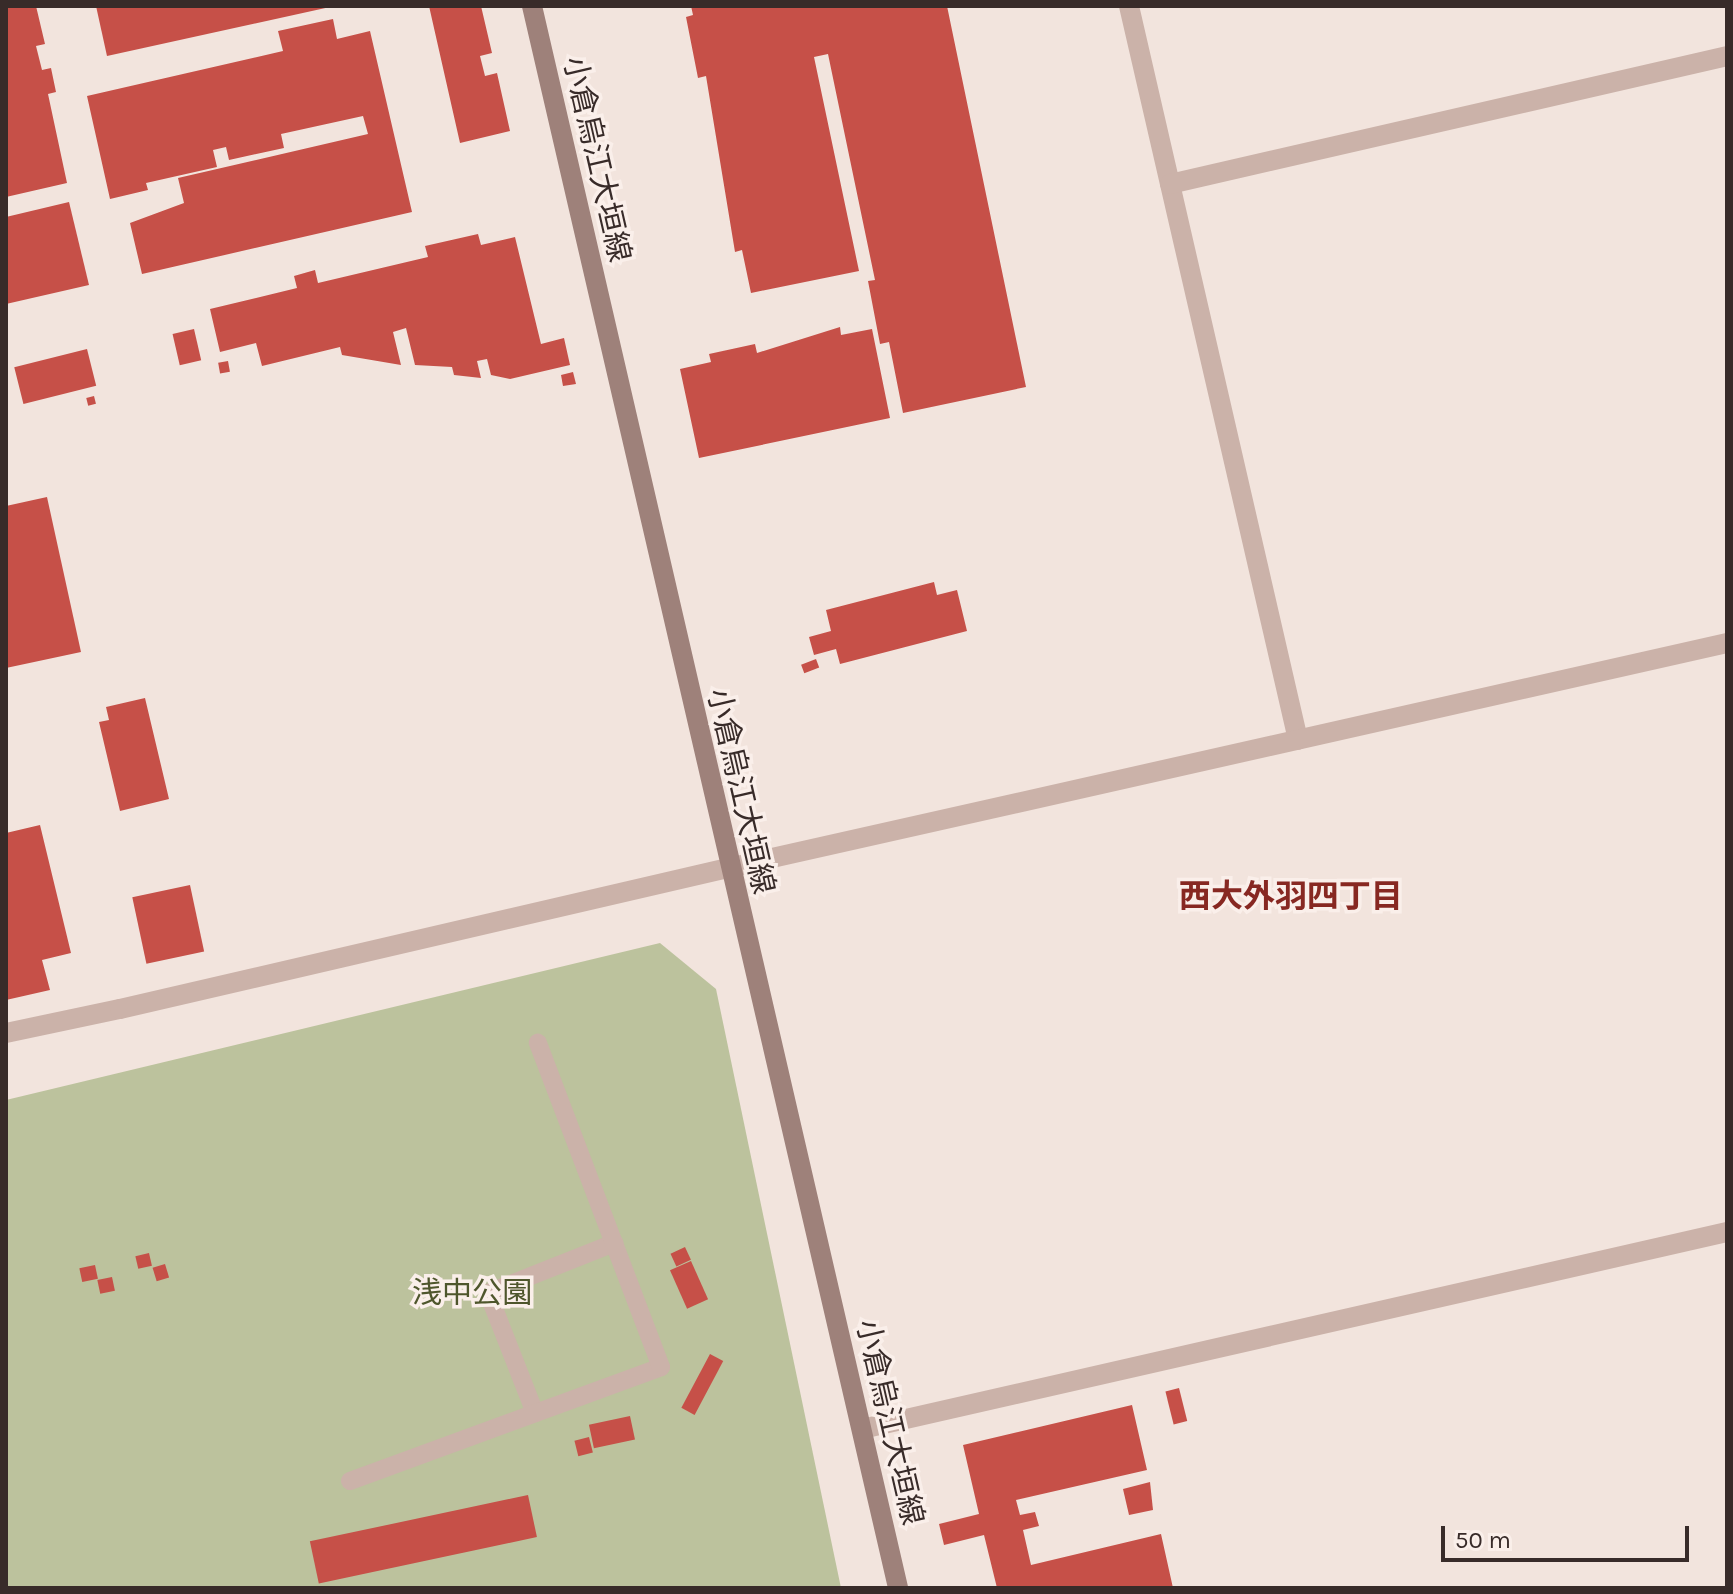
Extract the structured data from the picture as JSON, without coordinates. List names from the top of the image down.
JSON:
{
  "streets": {
    "main road": ["小倉烏江大垣線"]
  },
  "districts": ["西大外羽四丁目"],
  "parks": ["浅中公園"],
  "scale_bar": "50 m"
}
